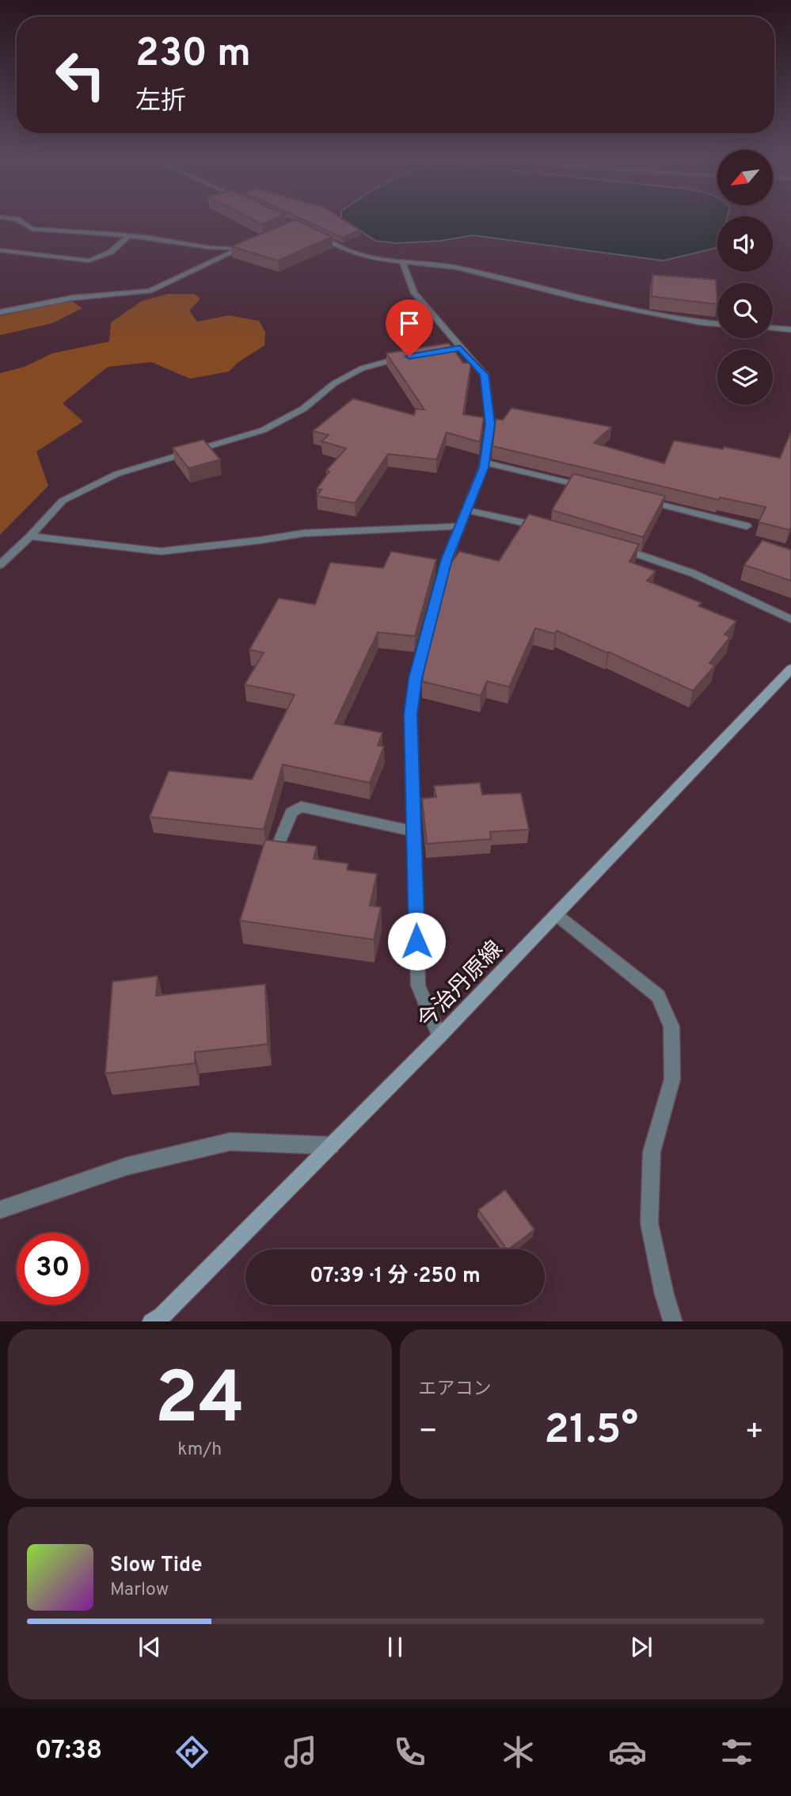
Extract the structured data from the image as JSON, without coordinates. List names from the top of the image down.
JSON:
{
  "streets": {
    "main road": ["今治丹原線"]
  },
  "north": "bottom left",
  "page": {
    "turn": ["230 m", "左折"],
    "limit": "30",
    "trip": "07:39 · 1 分 · 250 m",
    "tile": [
      ["24", "km/h"],
      "エアコン"
    ],
    "heat": ["−", "21.5°", "+"],
    "song": ["Slow Tide", "Marlow"],
    "tabs": "07:38"
  }
}
